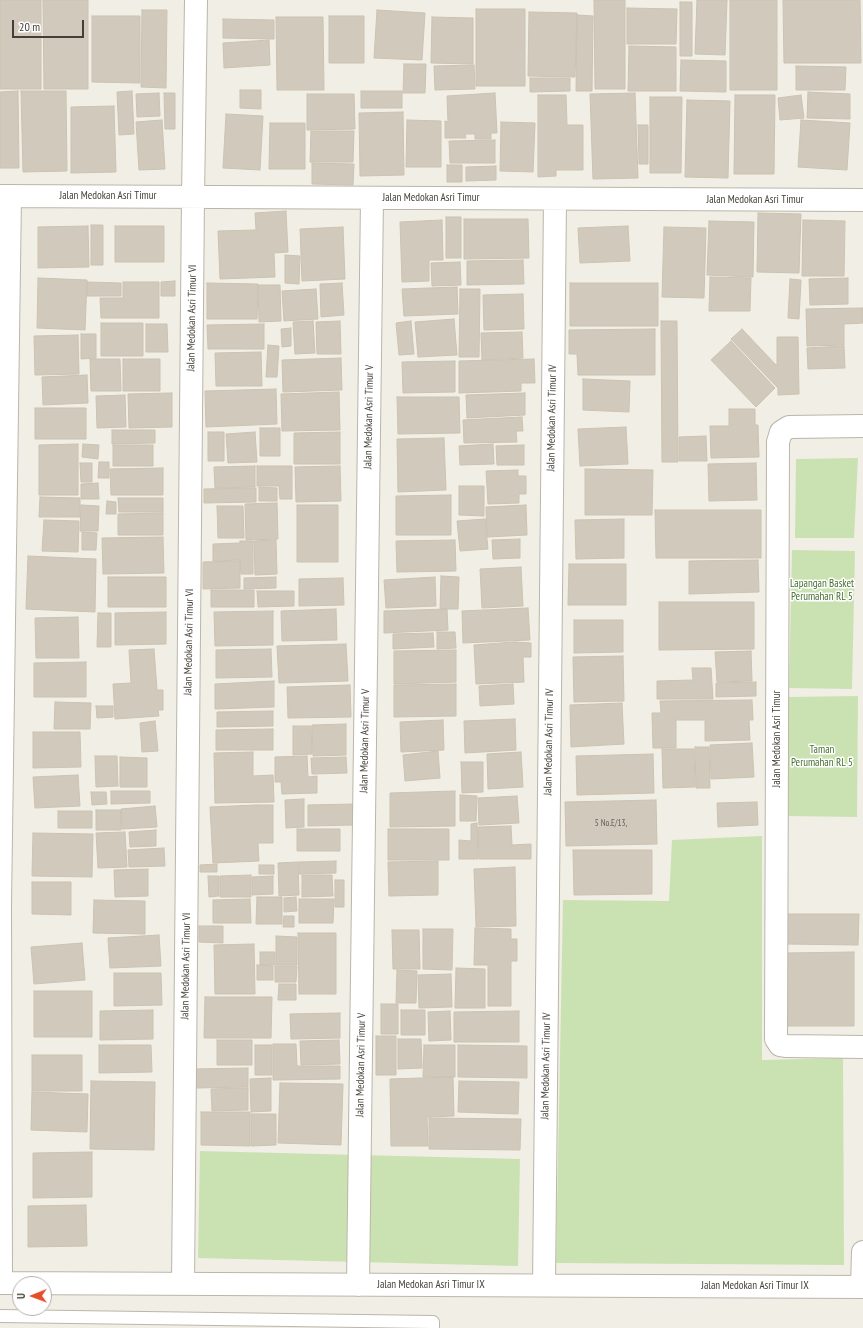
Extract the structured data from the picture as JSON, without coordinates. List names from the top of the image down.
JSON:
{
  "streets": {
    "street": [
      "Jalan Medokan Asri Timur",
      "Jalan Medokan Asri Timur VI",
      "Jalan Medokan Asri Timur V",
      "Jalan Medokan Asri Timur IV",
      "Jalan Medokan Asri Timur IX"
    ]
  },
  "crossings": [
    ["Jalan Medokan Asri Timur", "Jalan Medokan Asri Timur VI"],
    ["Jalan Medokan Asri Timur", "Jalan Medokan Asri Timur V"],
    ["Jalan Medokan Asri Timur", "Jalan Medokan Asri Timur IV"],
    ["Jalan Medokan Asri Timur VI", "Jalan Medokan Asri Timur IX"],
    ["Jalan Medokan Asri Timur V", "Jalan Medokan Asri Timur IX"],
    ["Jalan Medokan Asri Timur IV", "Jalan Medokan Asri Timur IX"]
  ],
  "parks": ["Lapangan Basket Perumahan RL 5", "Taman Perumahan RL 5"],
  "house_numbers": ["5 No.E/13,"],
  "scale_bar": "20 m",
  "north": "left"
}
